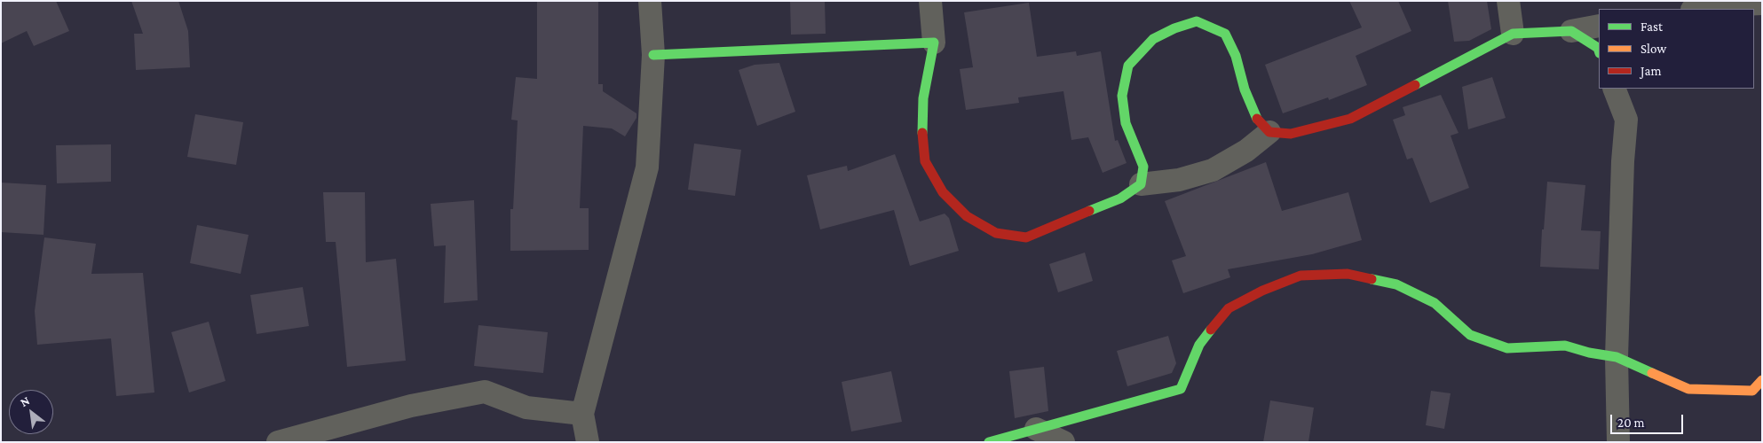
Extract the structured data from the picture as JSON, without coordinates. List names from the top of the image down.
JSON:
{
  "legend": ["Fast", "Slow", "Jam"],
  "scale_bar": "20 m",
  "north": "top left"
}
